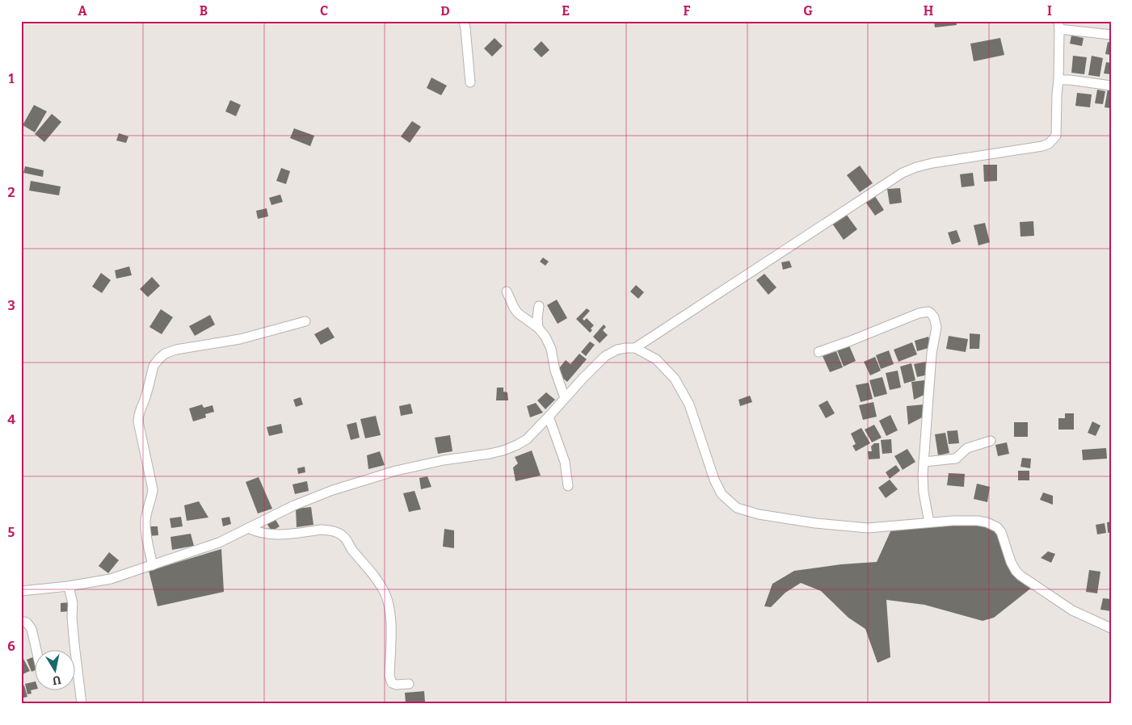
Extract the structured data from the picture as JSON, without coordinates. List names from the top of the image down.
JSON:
{
  "north": "bottom",
  "grid": {
    "columns": [
      "A",
      "B",
      "C",
      "D",
      "E",
      "F",
      "G",
      "H",
      "I"
    ],
    "rows": [
      "1",
      "2",
      "3",
      "4",
      "5",
      "6"
    ]
  }
}
